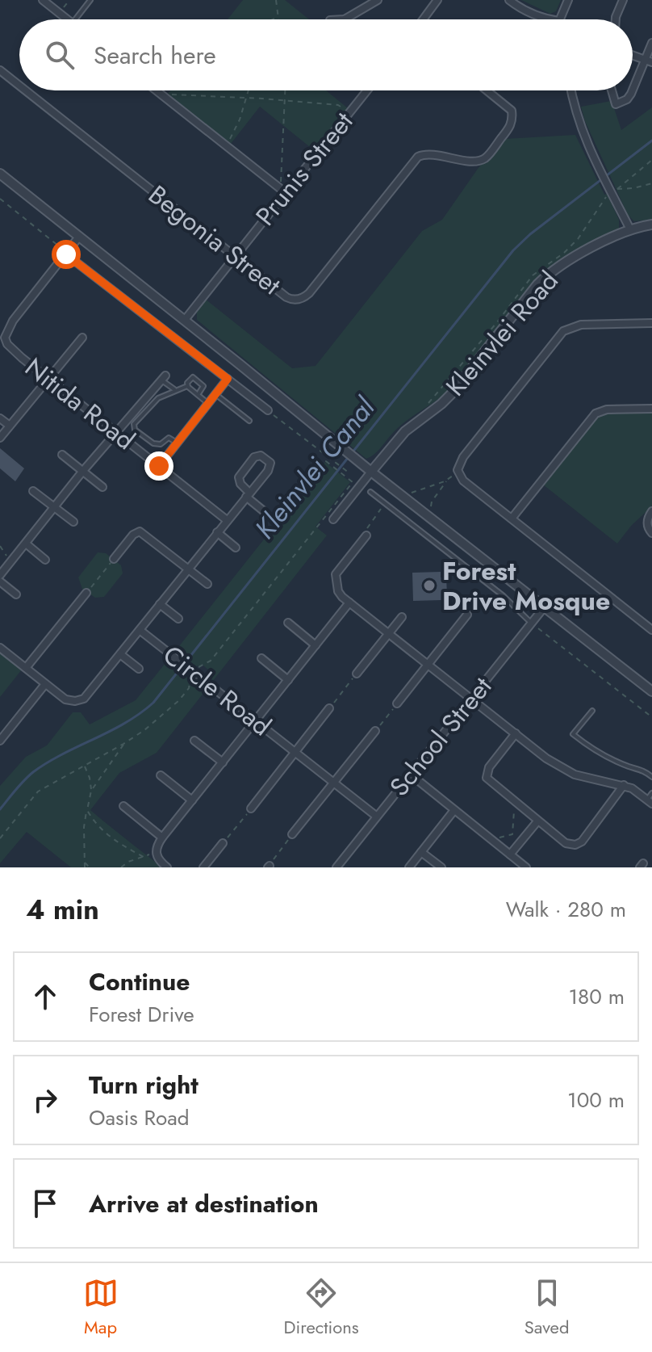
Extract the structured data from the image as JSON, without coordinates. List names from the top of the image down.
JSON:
{
  "streets": {
    "street": [
      "Prunis Street",
      "Begonia Street",
      "Kleinvlei Road",
      "Nitida Road",
      "Circle Road",
      "School Street"
    ]
  },
  "crossings": [
    ["Prunis Street", "Begonia Street"],
    ["Circle Road", "School Street"]
  ],
  "water": ["Kleinvlei Canal"],
  "places": ["Forest Drive Mosque"],
  "page": {
    "search": "Search here",
    "heading": ["4 min", "Walk · 280 m"],
    "list": [
      ["Continue", "Forest Drive", "180 m"],
      ["Turn right", "Oasis Road", "100 m"],
      "Arrive at destination"
    ],
    "nav": ["Map", "Directions", "Saved"]
  }
}
